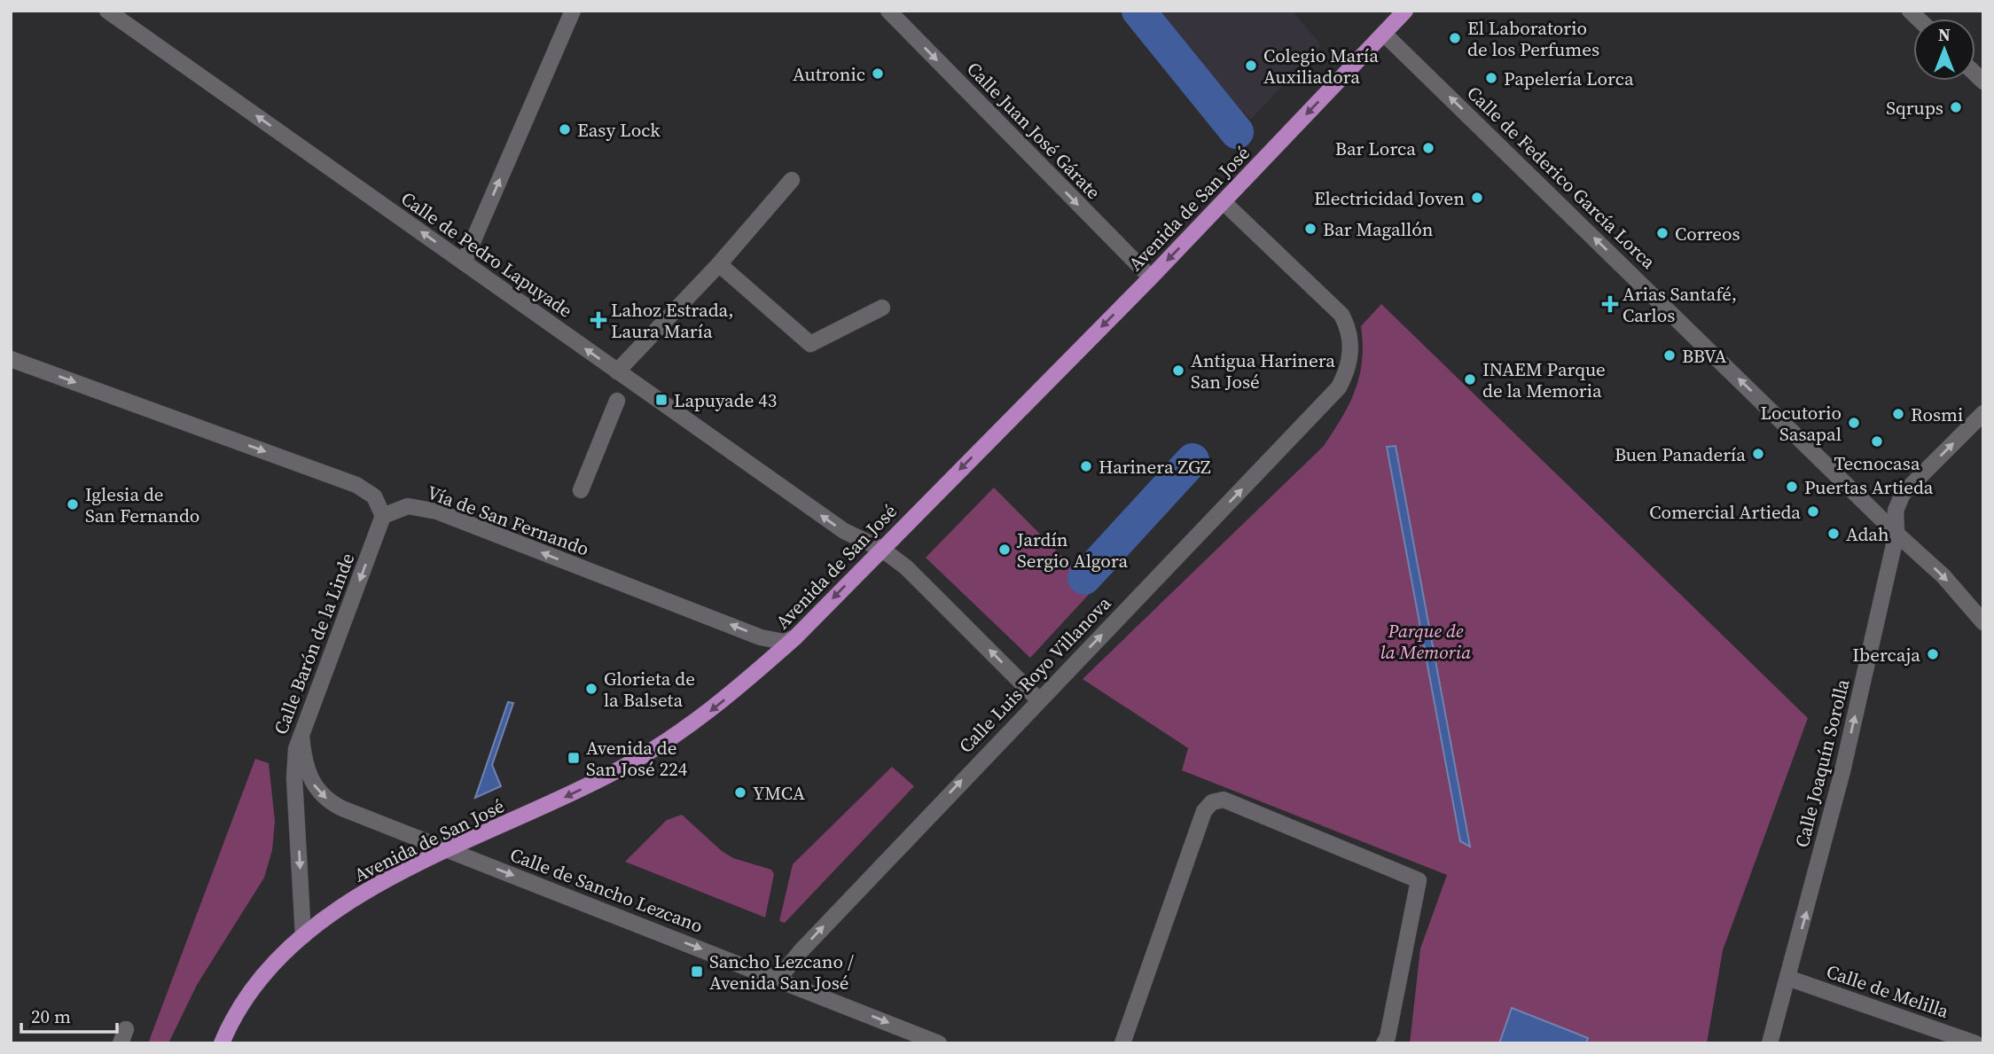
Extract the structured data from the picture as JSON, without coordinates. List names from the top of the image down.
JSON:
{
  "streets": {
    "main road": ["Avenida de San José"],
    "street": [
      "Calle Juan José Gárate",
      "Calle de Federico García Lorca",
      "Calle de Pedro Lapuyade",
      "Vía de San Fernando",
      "Calle Barón de la Linde",
      "Calle Luis Royo Villanova",
      "Calle Joaquín Sorolla",
      "Calle de Sancho Lezcano",
      "Calle de Melilla"
    ]
  },
  "crossings": [
    ["Calle Juan José Gárate", "Avenida de San José"],
    ["Calle de Federico García Lorca", "Avenida de San José"],
    ["Calle de Federico García Lorca", "Calle Joaquín Sorolla"],
    ["Avenida de San José", "Calle de Pedro Lapuyade"],
    ["Avenida de San José", "Vía de San Fernando"],
    ["Avenida de San José", "Calle Barón de la Linde"],
    ["Avenida de San José", "Calle Luis Royo Villanova"],
    ["Avenida de San José", "Calle de Sancho Lezcano"],
    ["Calle de Pedro Lapuyade", "Calle Luis Royo Villanova"],
    ["Vía de San Fernando", "Calle Barón de la Linde"],
    ["Calle Barón de la Linde", "Calle de Sancho Lezcano"],
    ["Calle Luis Royo Villanova", "Calle de Sancho Lezcano"],
    ["Calle Joaquín Sorolla", "Calle de Melilla"]
  ],
  "one_way": [
    "Calle Juan José Gárate",
    "Avenida de San José",
    "Calle de Pedro Lapuyade",
    "Vía de San Fernando",
    "Calle Barón de la Linde",
    "Calle Luis Royo Villanova",
    "Calle Joaquín Sorolla",
    "Calle de Sancho Lezcano"
  ],
  "parks": ["Parque de la Memoria"],
  "places": {
    "other": [
      "El Laboratorio de los Perfumes",
      "Colegio María Auxiliadora",
      "Autronic",
      "Papelería Lorca",
      "Sqrups",
      "Easy Lock",
      "Bar Lorca",
      "Electricidad Joven",
      "Bar Magallón",
      "Correos",
      "BBVA",
      "Antigua Harinera San José",
      "INAEM Parque de la Memoria",
      "Rosmi",
      "Locutorio Sasapal",
      "Tecnocasa",
      "Buen Panadería",
      "Harinera ZGZ",
      "Puertas Artieda",
      "Iglesia de San Fernando",
      "Comercial Artieda",
      "Adah",
      "Jardín Sergio Algora",
      "Ibercaja",
      "Glorieta de la Balseta",
      "YMCA"
    ],
    "health": ["Arias Santafé, Carlos", "Lahoz Estrada, Laura María"],
    "transit": ["Lapuyade 43", "Avenida de San José 224", "Sancho Lezcano / Avenida San José"]
  },
  "scale_bar": "20 m",
  "north": "top"
}
